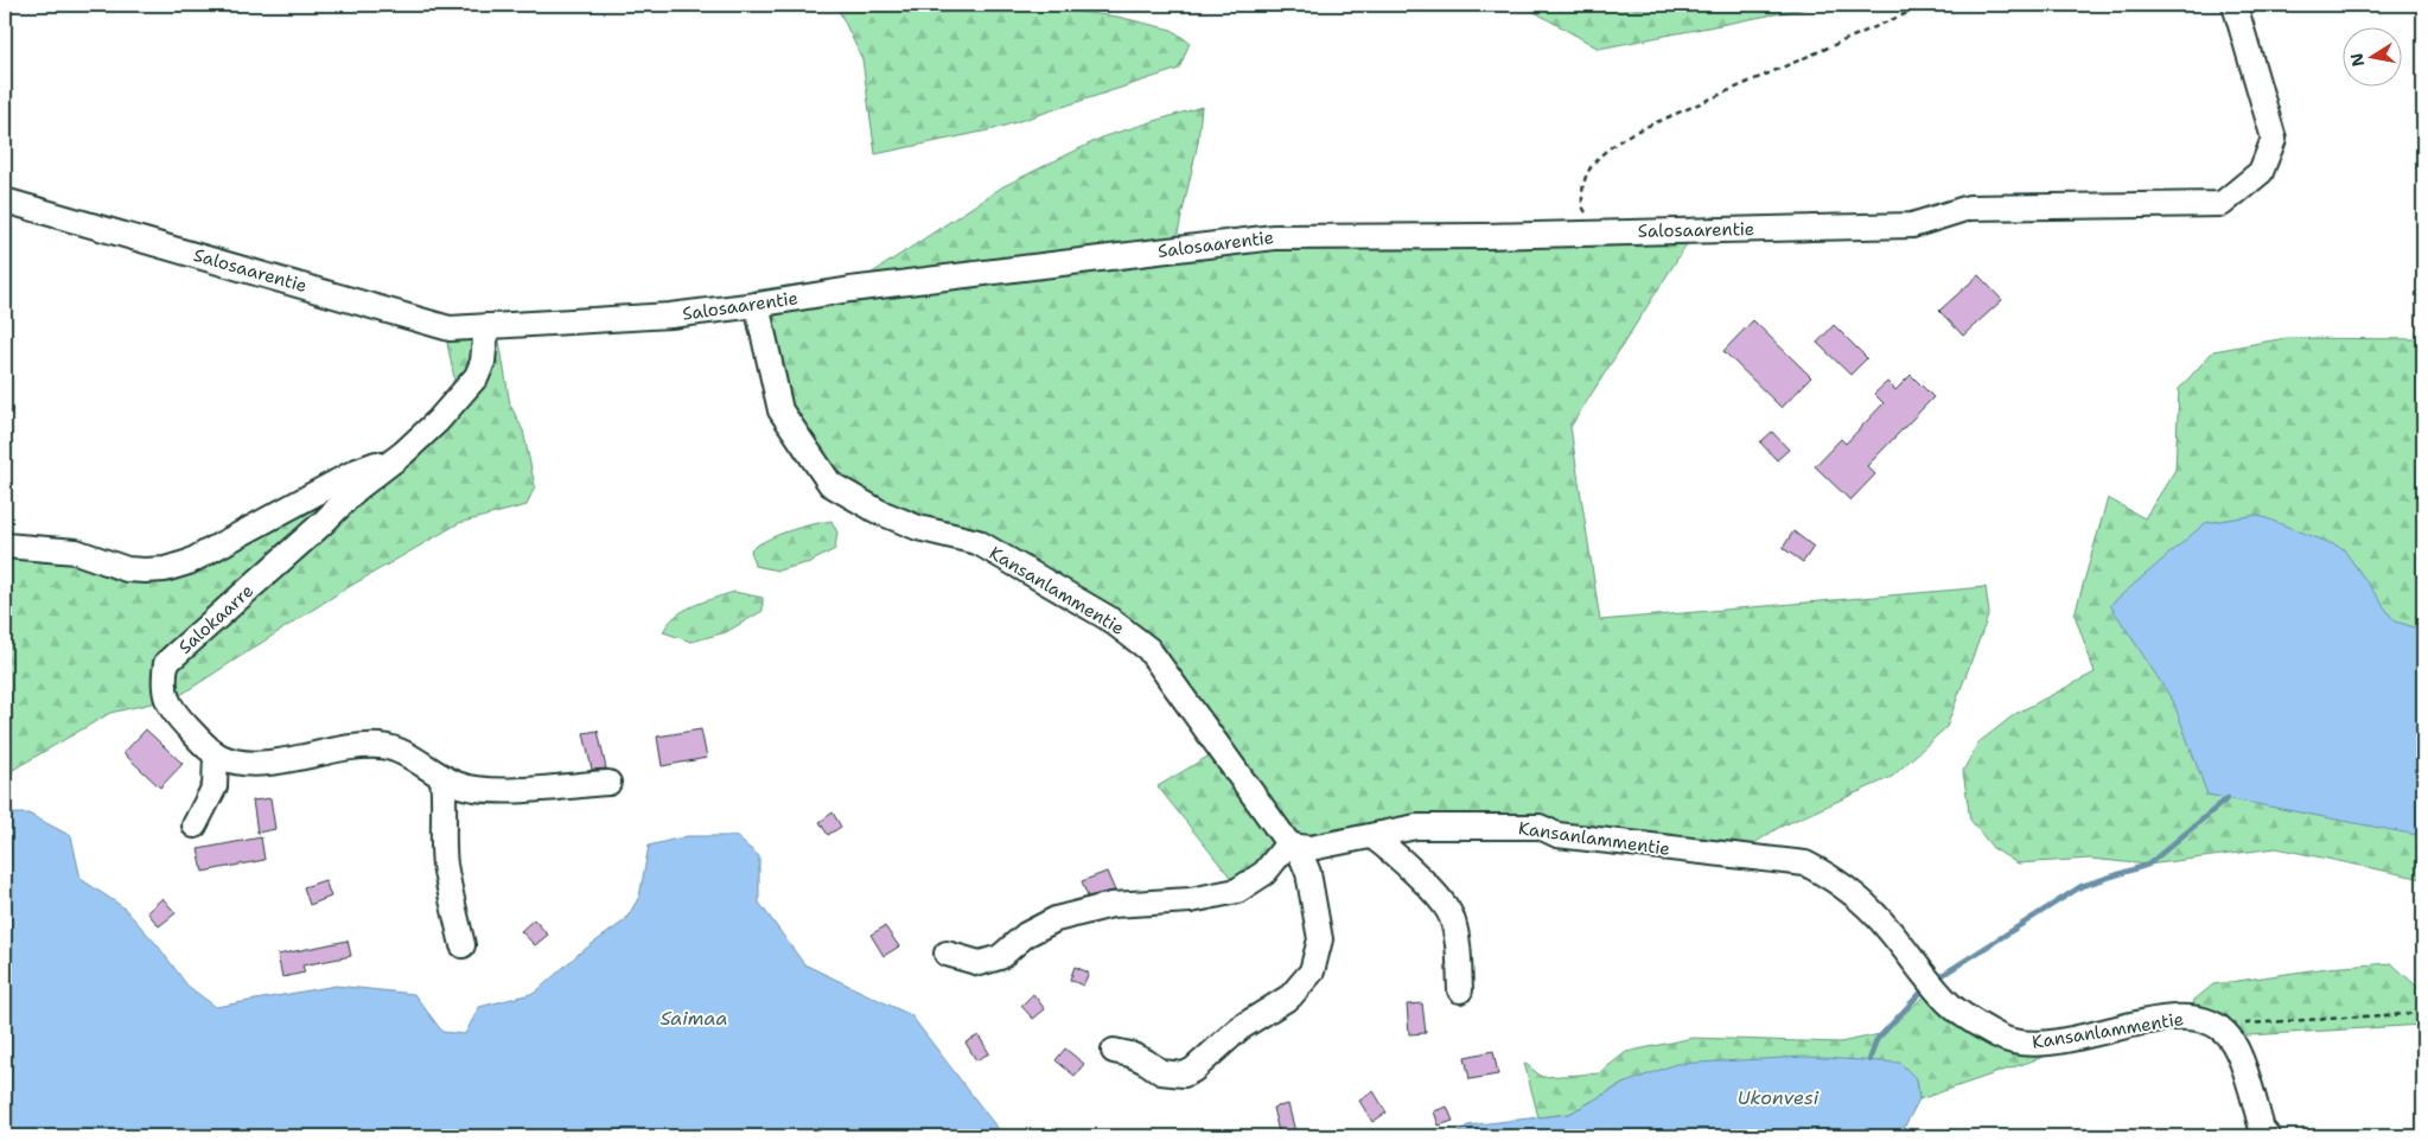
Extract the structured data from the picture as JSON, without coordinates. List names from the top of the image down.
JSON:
{
  "streets": {
    "street": ["Salosaarentie", "Kansanlammentie", "Salokaarre"]
  },
  "crossings": [
    ["Salosaarentie", "Kansanlammentie"],
    ["Salosaarentie", "Salokaarre"]
  ],
  "water": ["Saimaa", "Ukonvesi"],
  "north": "left"
}
